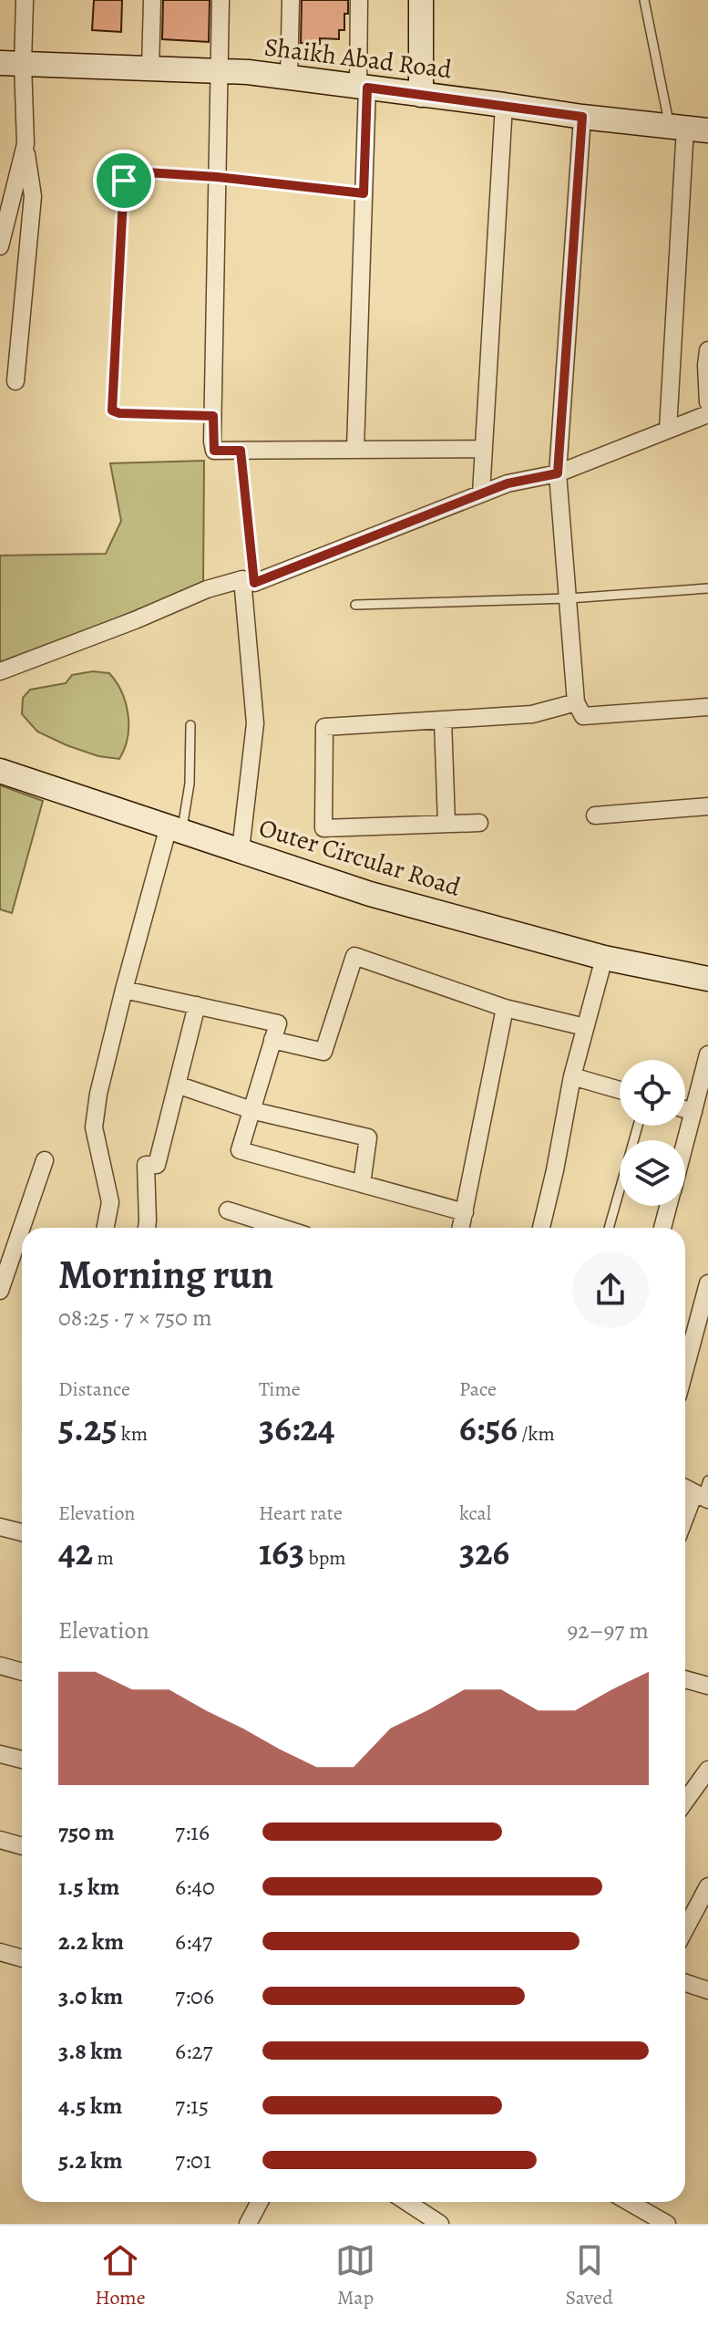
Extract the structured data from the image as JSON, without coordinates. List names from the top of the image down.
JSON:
{
  "streets": {
    "main road": ["Shaikh Abad Road", "Outer Circular Road"]
  },
  "page": {
    "heading": ["Morning run", "08:25 · 7 × 750 m"],
    "stats": [
      ["Distance", "5.25 km"],
      ["Time", "36:24"],
      ["Pace", "6:56 /km"],
      ["Elevation", "42 m"],
      ["Heart rate", "163 bpm"],
      ["kcal", "326"]
    ],
    "chart": ["Elevation", "92–97 m"],
    "list": [
      {
        "name": "750 m",
        "note": "7:16"
      },
      {
        "name": "1.5 km",
        "note": "6:40"
      },
      {
        "name": "2.2 km",
        "note": "6:47"
      },
      {
        "name": "3.0 km",
        "note": "7:06"
      },
      {
        "name": "3.8 km",
        "note": "6:27"
      },
      {
        "name": "4.5 km",
        "note": "7:15"
      },
      {
        "name": "5.2 km",
        "note": "7:01"
      }
    ],
    "tabs": ["Home", "Map", "Saved"]
  }
}
